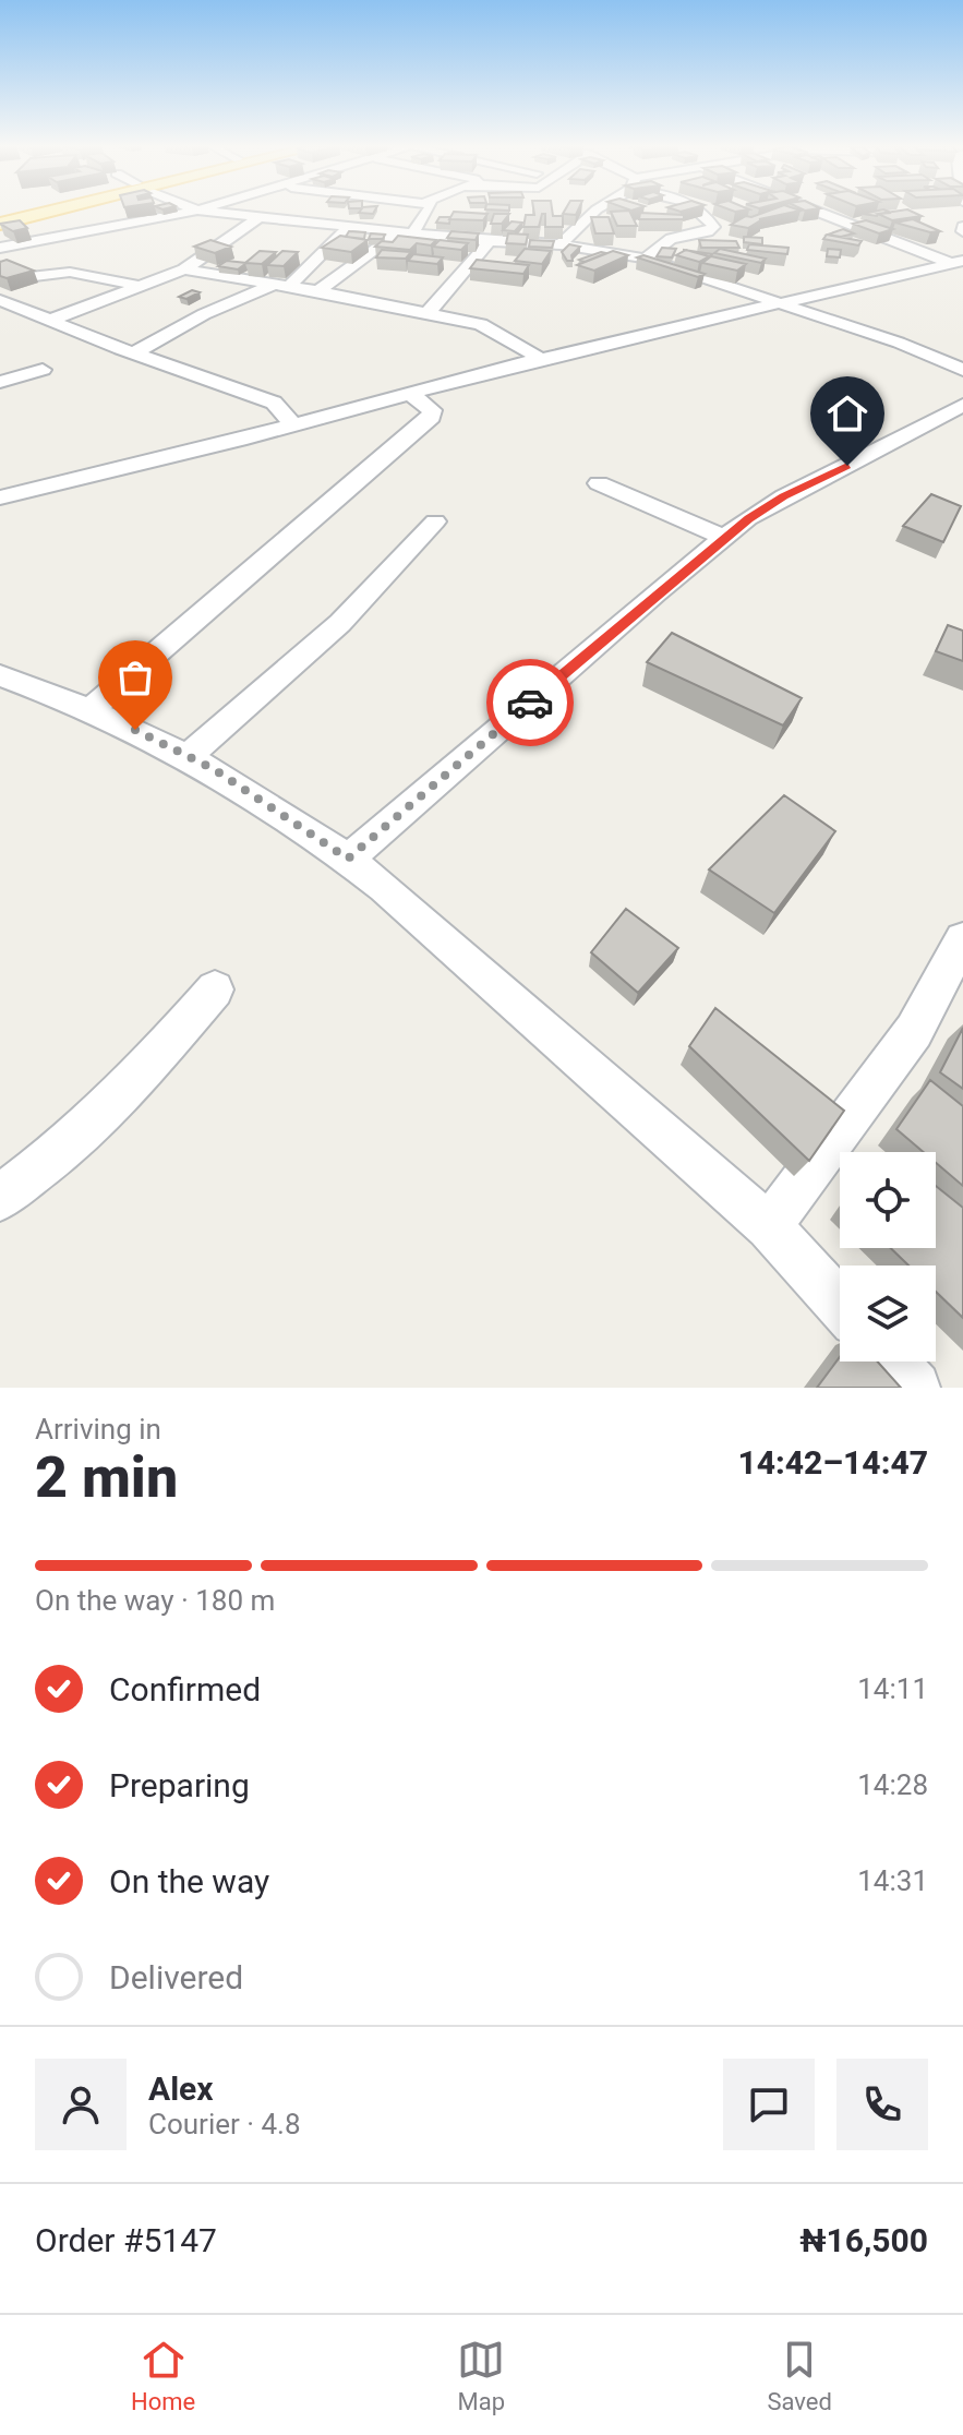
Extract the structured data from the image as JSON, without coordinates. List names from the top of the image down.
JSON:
{
  "page": {
    "heading": ["2 min", "Arriving in", "14:42–14:47"],
    "panel": [
      "Alex",
      "Courier · 4.8",
      "Order #5147",
      "₦16,500"
    ],
    "bar": "On the way · 180 m",
    "list": [
      ["Confirmed", "14:11"],
      ["Preparing", "14:28"],
      ["On the way", "14:31"],
      "Delivered"
    ],
    "tabs": ["Home", "Map", "Saved"]
  }
}
